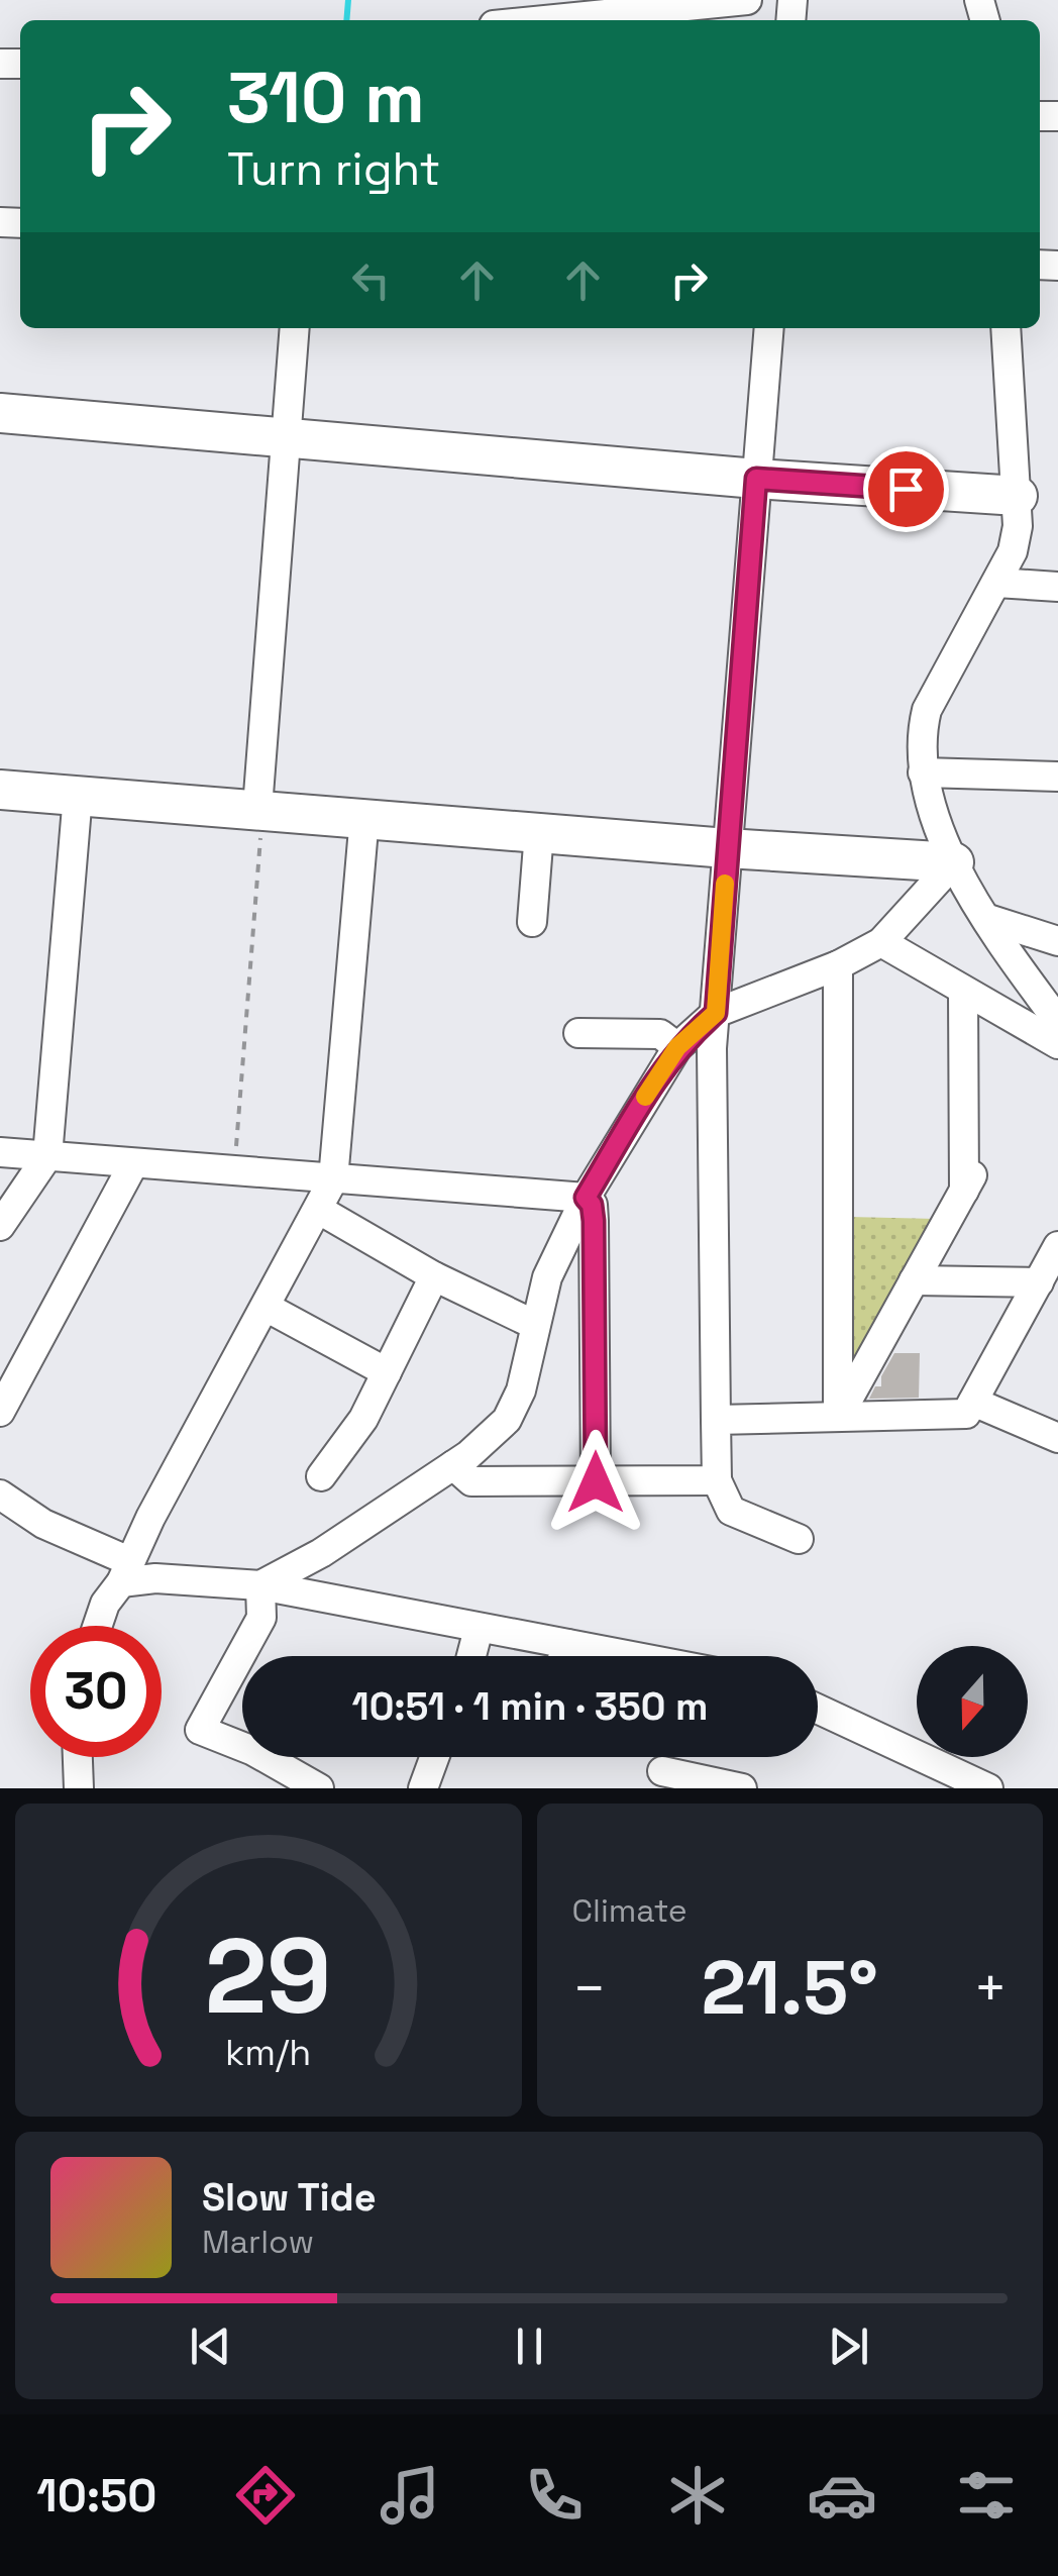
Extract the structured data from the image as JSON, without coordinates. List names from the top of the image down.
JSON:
{
  "north": "bottom",
  "page": {
    "turn": ["310 m", "Turn right"],
    "limit": "30",
    "trip": "10:51 · 1 min · 350 m",
    "tile": "Climate",
    "heat": ["−", "21.5°", "+"],
    "song": ["Slow Tide", "Marlow"],
    "tabs": "10:50",
    "gauge": ["29", "km/h"]
  }
}
